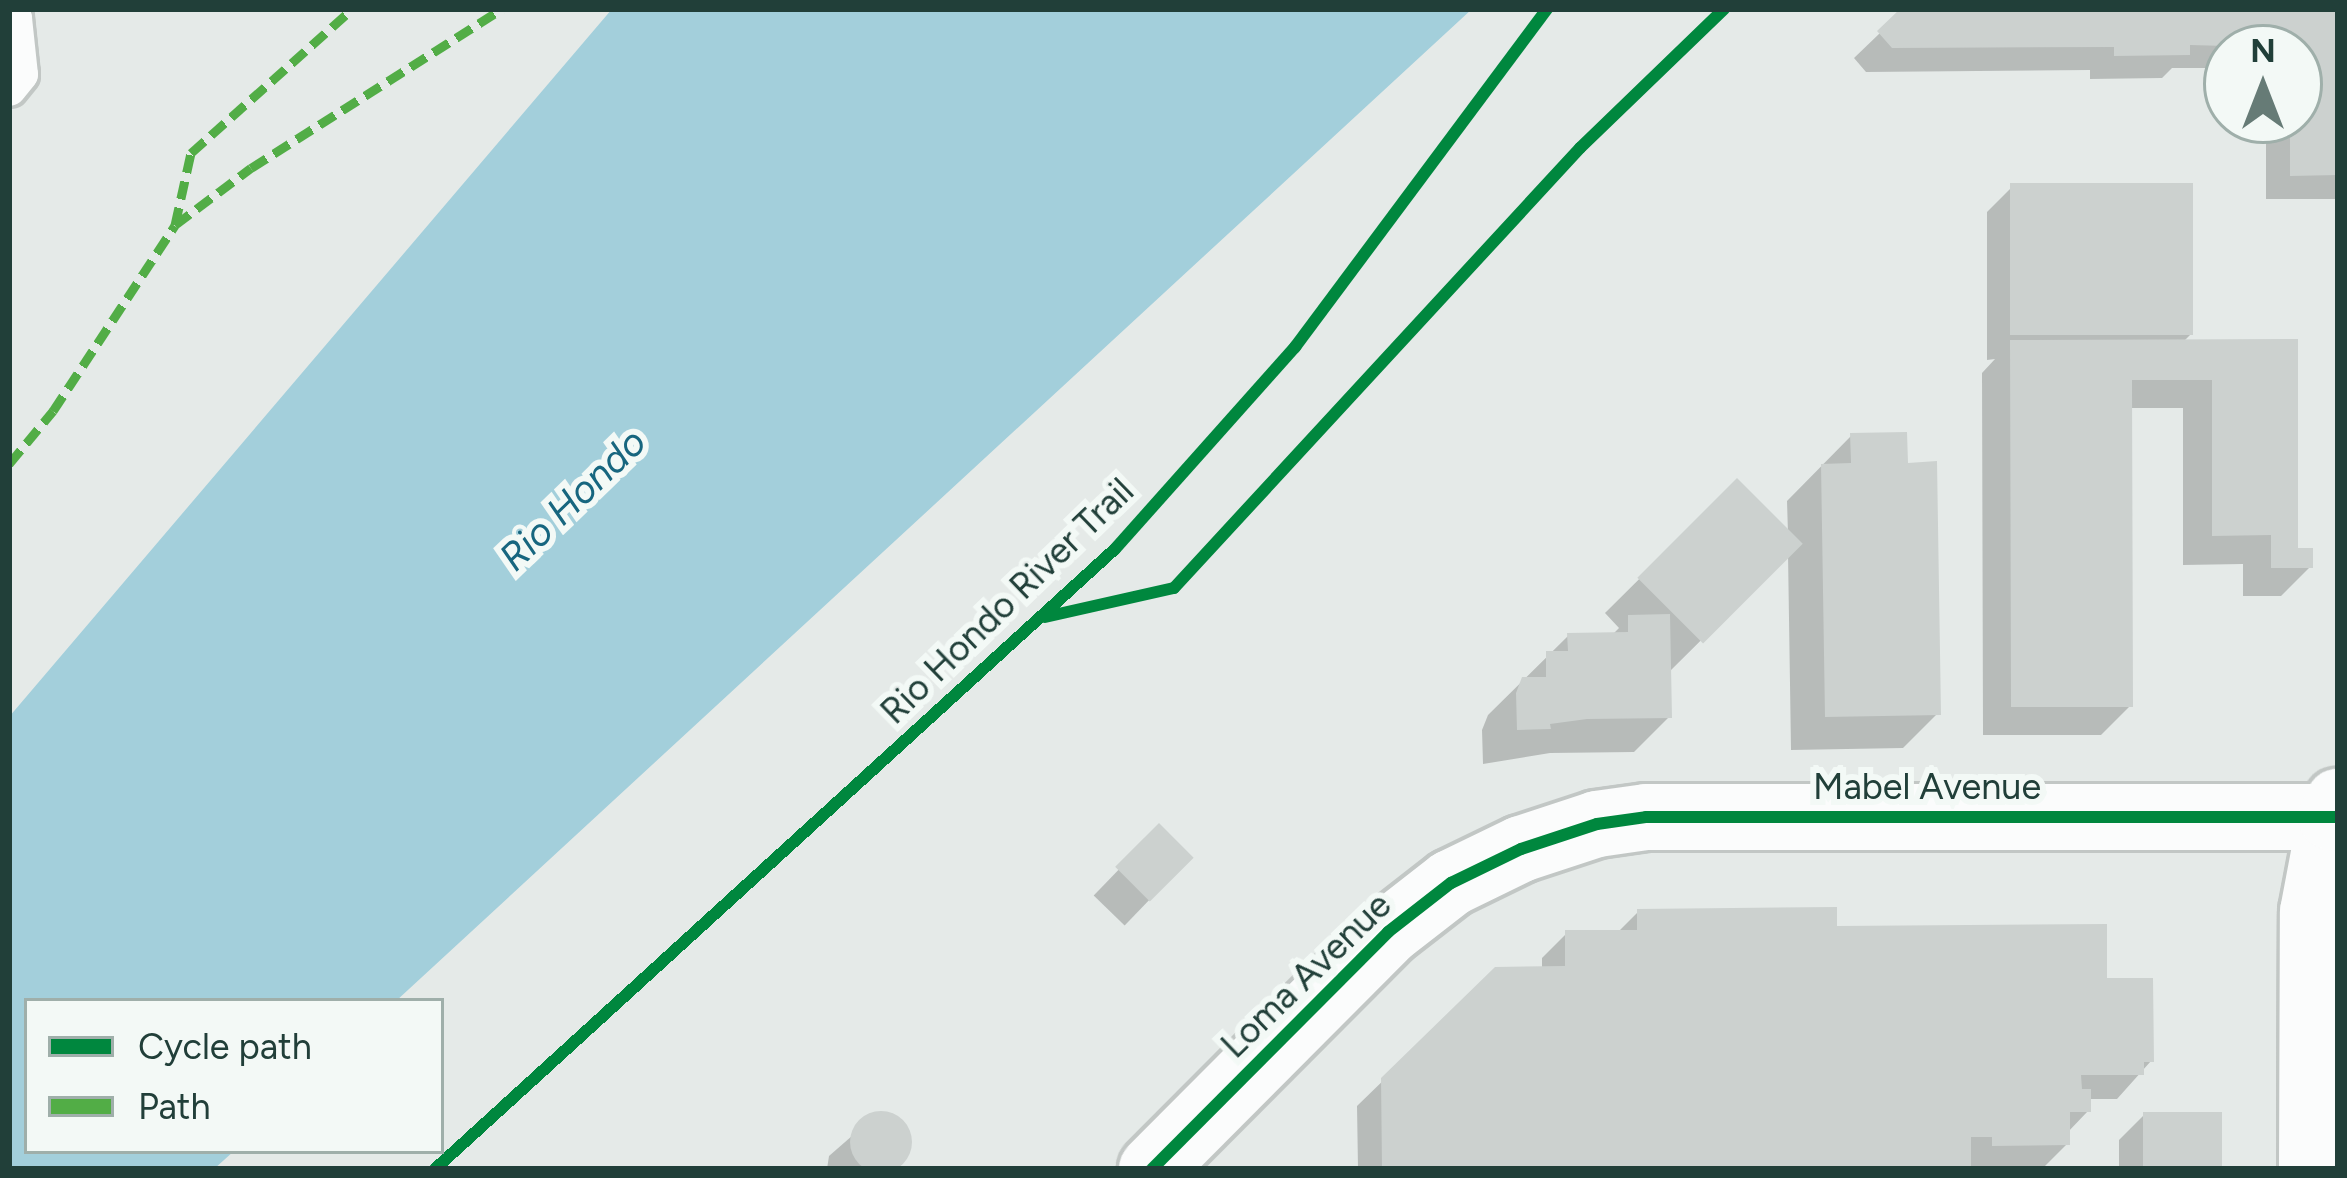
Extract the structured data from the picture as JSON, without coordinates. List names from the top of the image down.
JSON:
{
  "streets": {
    "street": ["Mabel Avenue", "Loma Avenue"],
    "cycle path": ["Rio Hondo River Trail"]
  },
  "crossings": [
    ["Mabel Avenue", "Loma Avenue"]
  ],
  "water": ["Rio Hondo"],
  "legend": ["Cycle path", "Path"],
  "north": "top"
}
